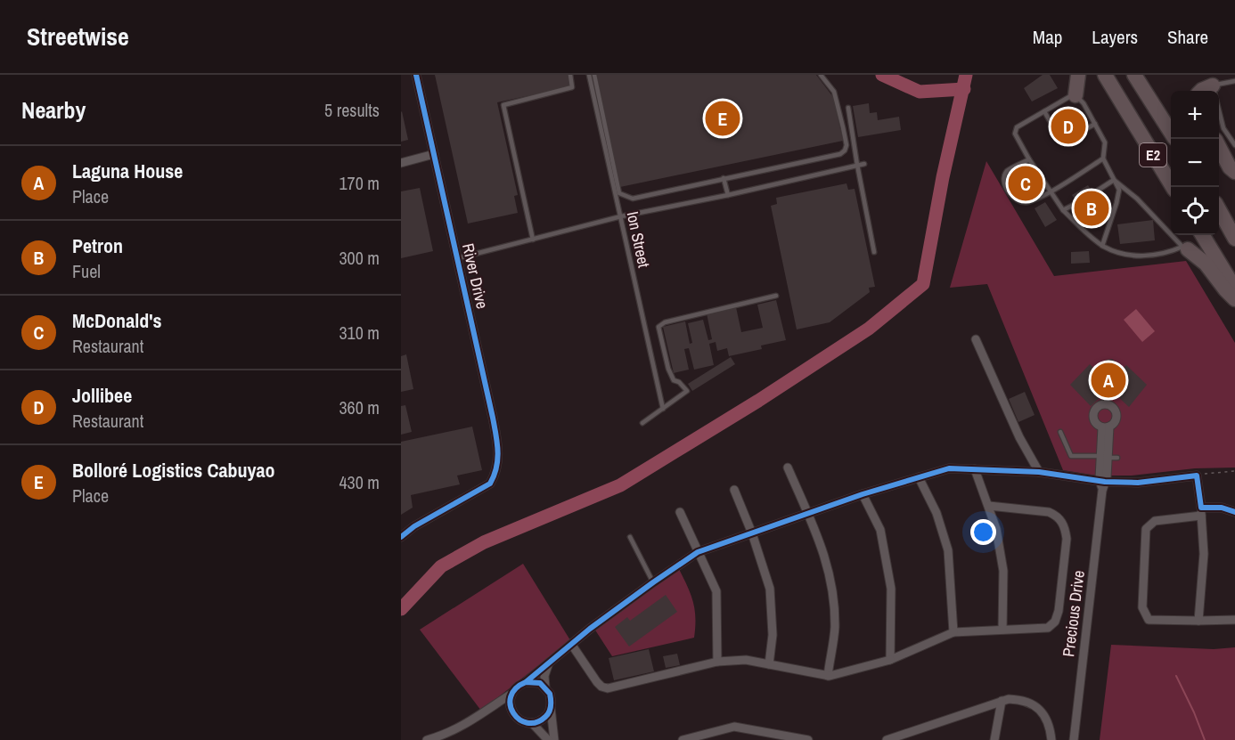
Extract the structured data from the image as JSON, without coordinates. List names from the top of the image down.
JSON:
{
  "streets": {
    "highway": ["E2"],
    "street": ["River Drive", "Precious Drive"],
    "lane": ["Ion Street"]
  },
  "page": {
    "header": "Streetwise",
    "nav": ["Map", "Layers", "Share"],
    "heading": ["Nearby", "5 results"],
    "map_buttons": ["+", "−"],
    "pins": [
      "E",
      "D",
      "C",
      "B",
      "A"
    ],
    "list": [
      {
        "mark": "A",
        "name": "Laguna House",
        "note": "Place",
        "value": "170 m"
      },
      {
        "mark": "B",
        "name": "Petron",
        "note": "Fuel",
        "value": "300 m"
      },
      {
        "mark": "C",
        "name": "McDonald's",
        "note": "Restaurant",
        "value": "310 m"
      },
      {
        "mark": "D",
        "name": "Jollibee",
        "note": "Restaurant",
        "value": "360 m"
      },
      {
        "mark": "E",
        "name": "Bolloré Logistics Cabuyao",
        "note": "Place",
        "value": "430 m"
      }
    ]
  }
}
